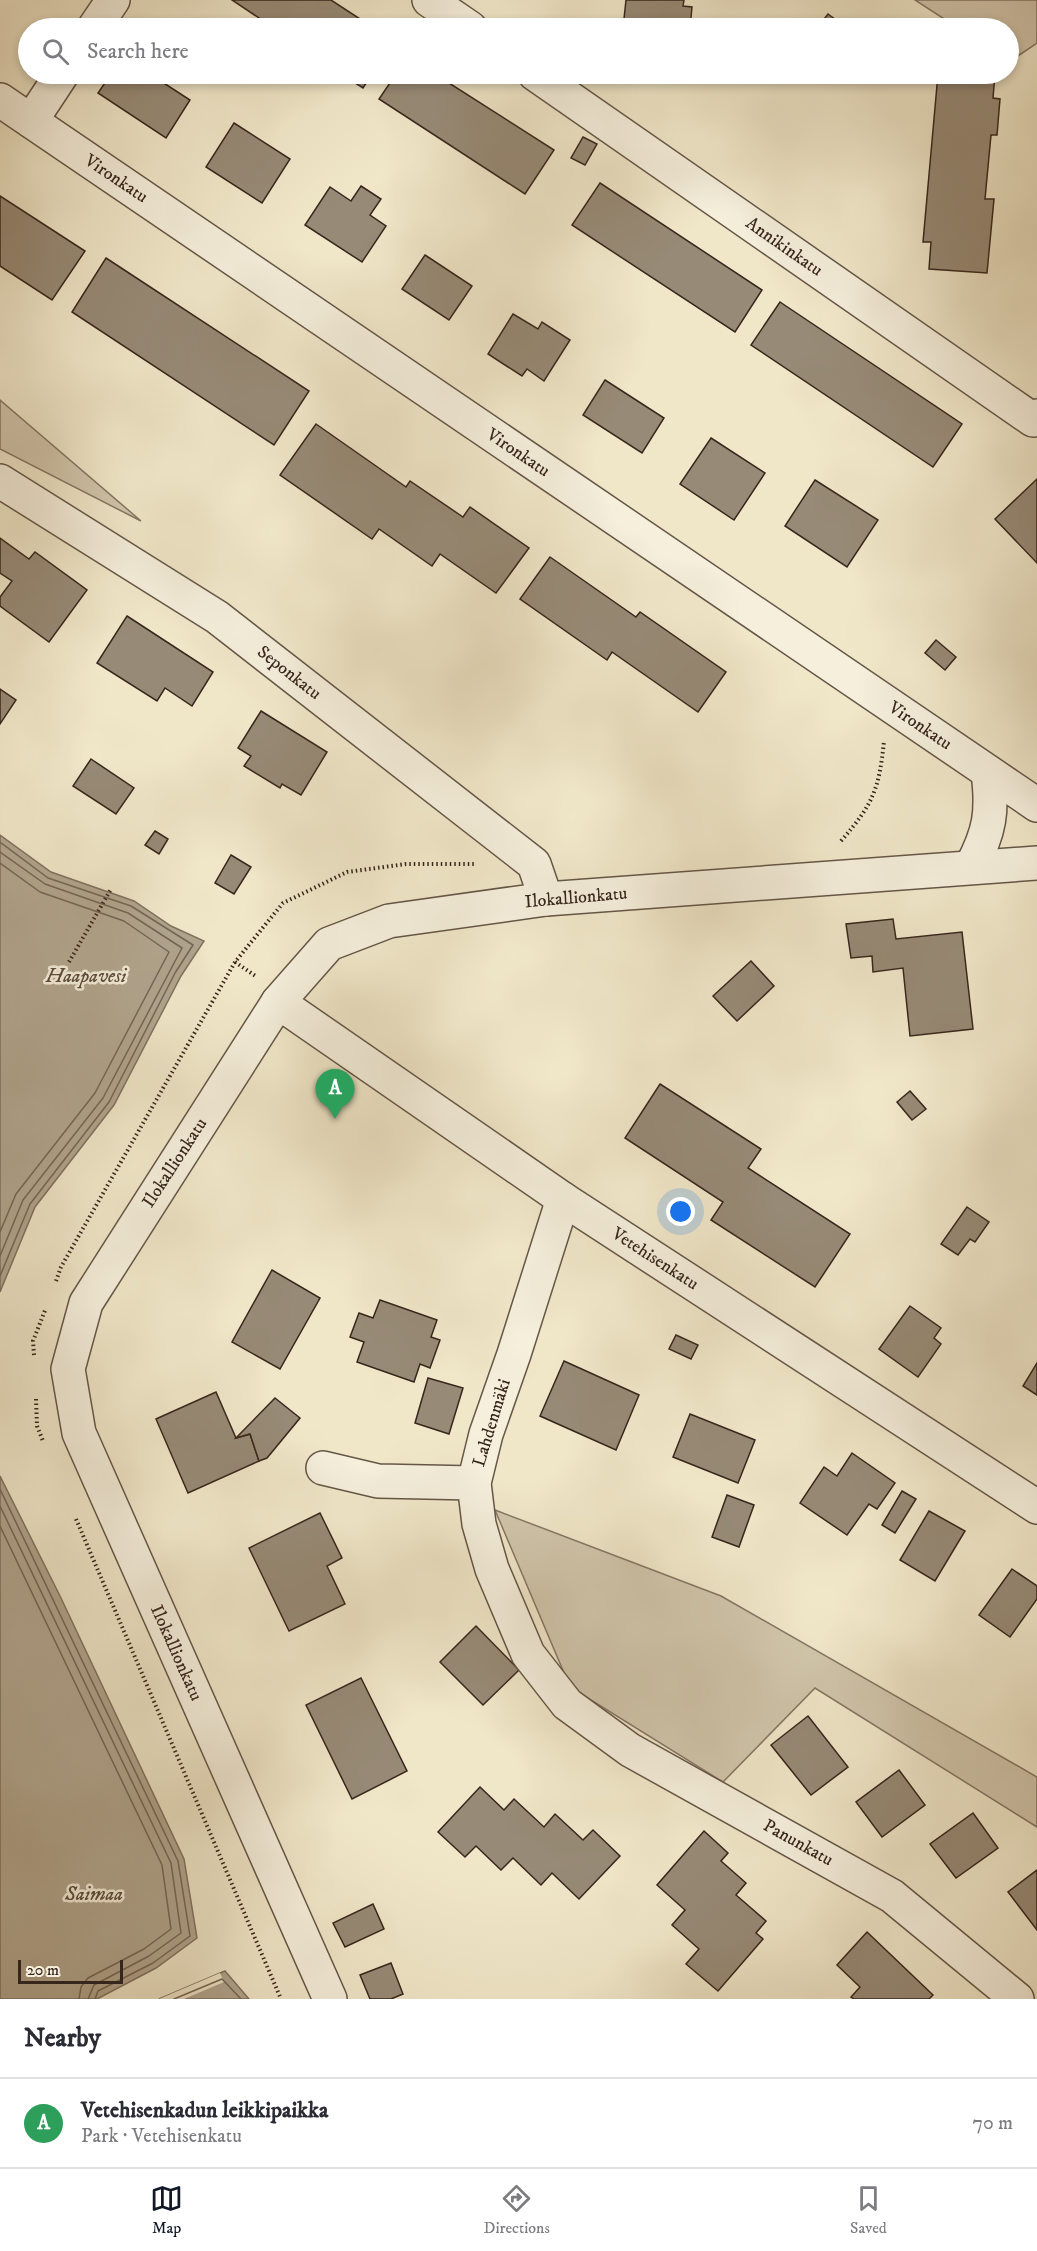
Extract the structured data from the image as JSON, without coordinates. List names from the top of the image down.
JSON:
{
  "streets": {
    "street": [
      "Vironkatu",
      "Annikinkatu",
      "Seponkatu",
      "Ilokallionkatu",
      "Vetehisenkatu",
      "Lahdenmäki",
      "Panunkatu"
    ]
  },
  "crossings": [
    ["Ilokallionkatu", "Vetehisenkatu"],
    ["Vetehisenkatu", "Lahdenmäki"],
    ["Lahdenmäki", "Panunkatu"]
  ],
  "water": ["Haapavesi", "Saimaa"],
  "scale_bar": "20 m",
  "page": {
    "search": "Search here",
    "pins": "A",
    "scale": "20 m",
    "heading": "Nearby",
    "list": [
      {
        "mark": "A",
        "name": "Vetehisenkadun leikkipaikka",
        "note": "Park · Vetehisenkatu",
        "value": "70 m"
      }
    ],
    "nav": ["Map", "Directions", "Saved"]
  }
}
